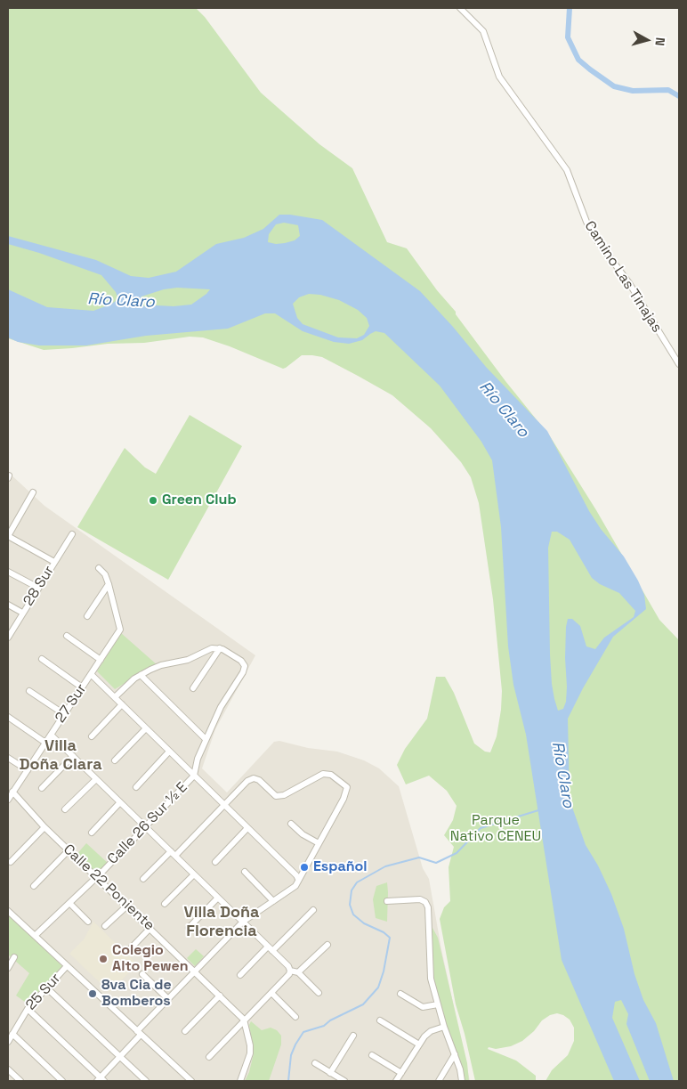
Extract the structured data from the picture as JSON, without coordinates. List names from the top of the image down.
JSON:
{
  "streets": {
    "street": [
      "Camino Las Tinajas",
      "28 Sur",
      "27 Sur",
      "Calle 26 Sur ½ E",
      "Calle 22 Poniente",
      "25 Sur"
    ]
  },
  "crossings": [
    ["27 Sur", "Calle 22 Poniente"],
    ["Calle 26 Sur ½ E", "Calle 22 Poniente"]
  ],
  "districts": ["Villa Doña Clara", "Villa Doña Florencia"],
  "water": ["Río Claro"],
  "parks": ["Parque Nativo CENEU"],
  "places": [
    "Green Club",
    "Español",
    "Colegio Alto Pewen",
    "8va Cia de Bomberos"
  ],
  "north": "right"
}
